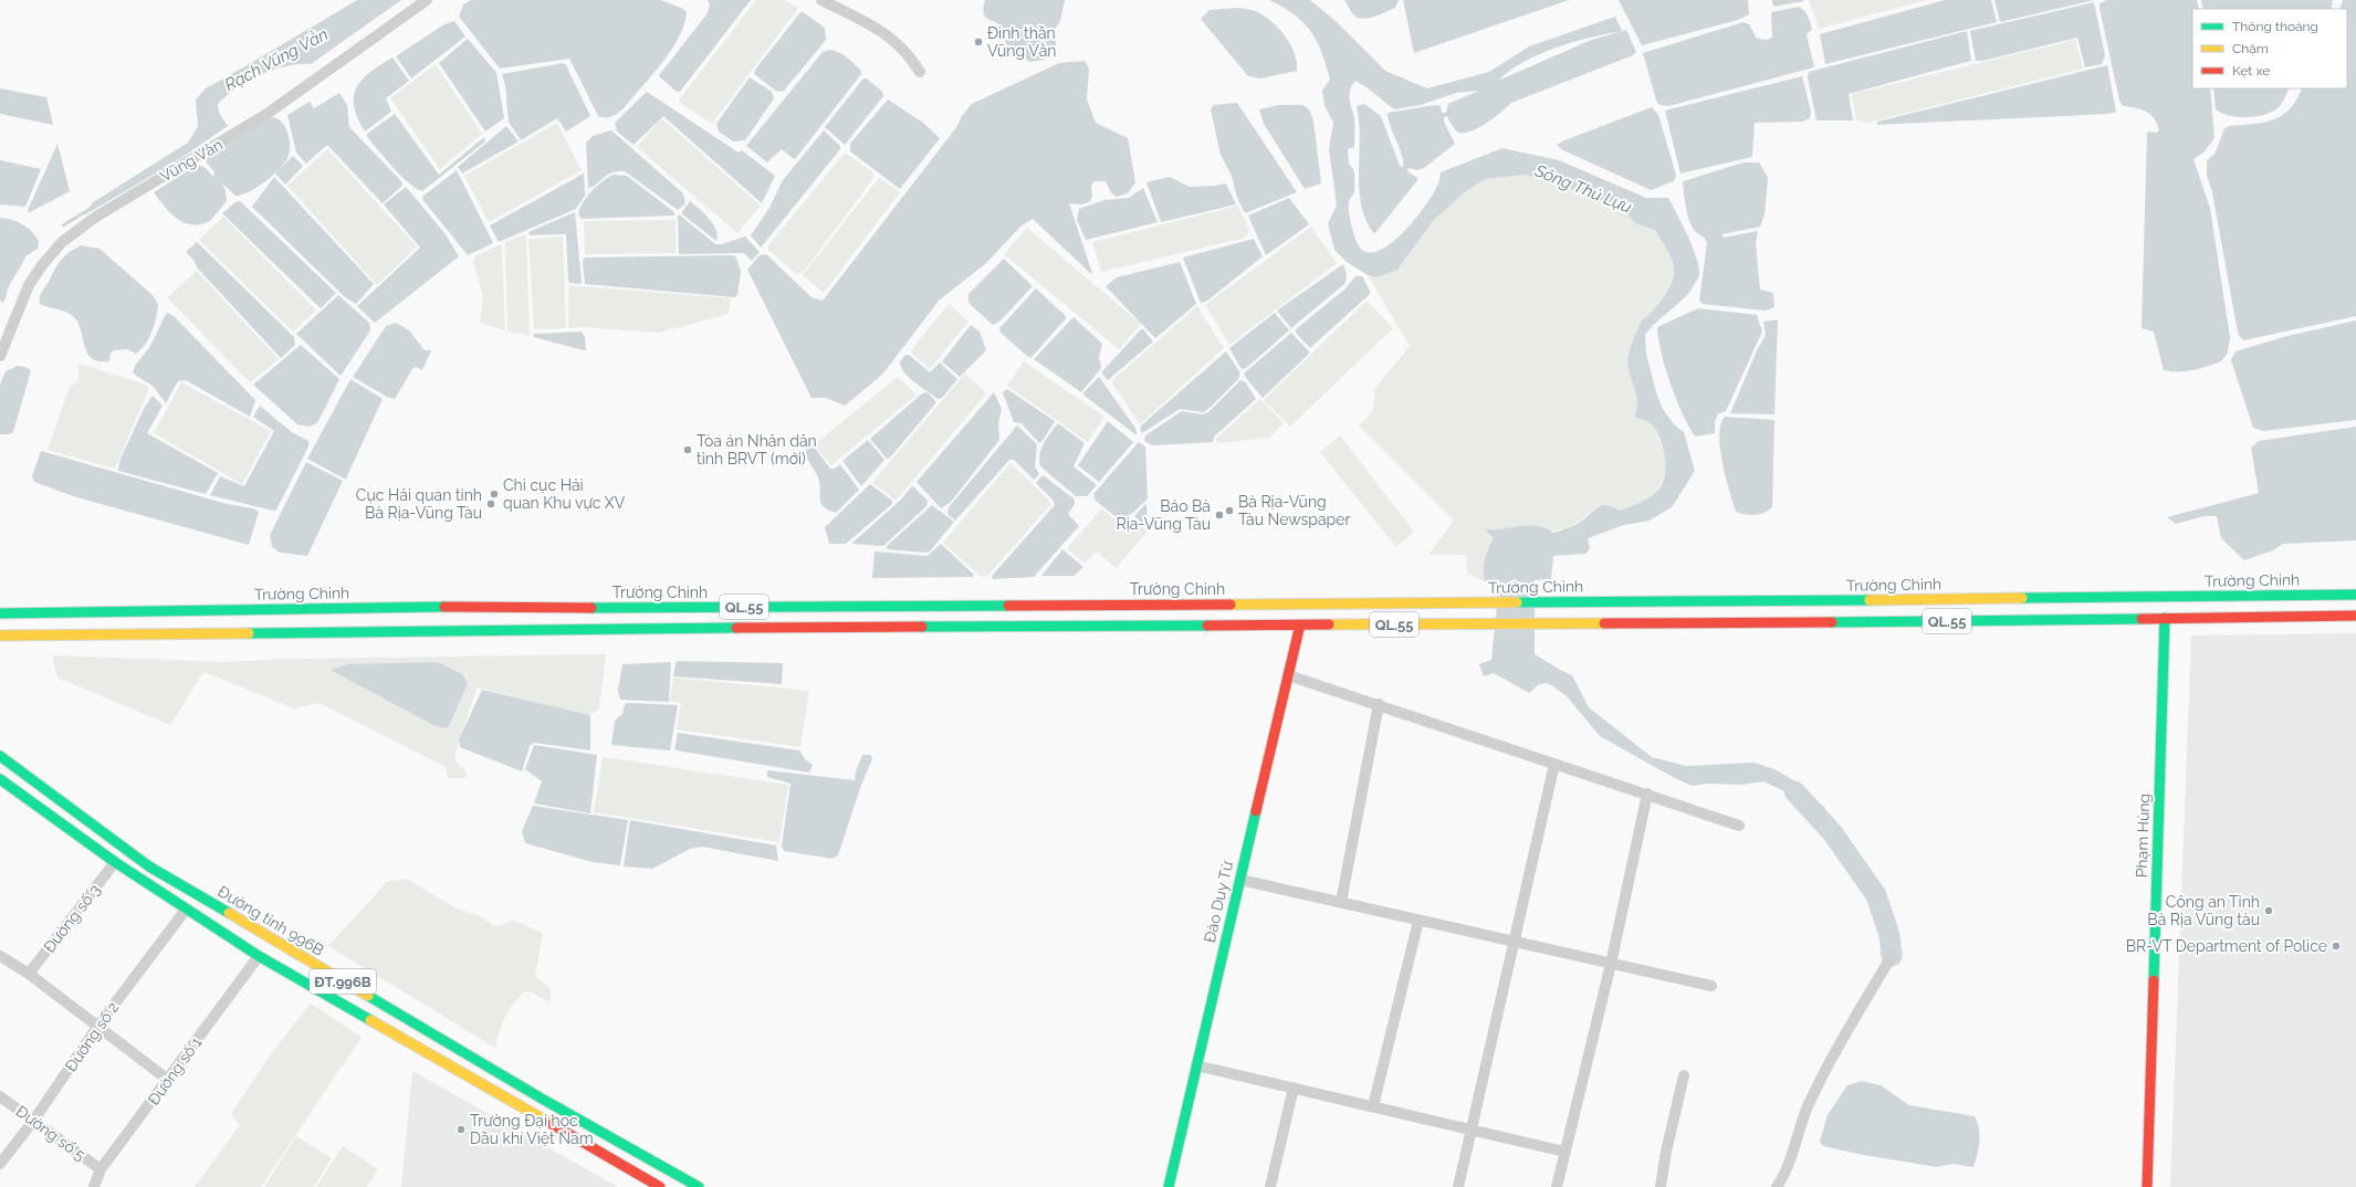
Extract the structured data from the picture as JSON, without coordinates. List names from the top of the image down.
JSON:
{
  "streets": {
    "main road": [
      "Trường Chinh",
      "QL.55",
      "Phạm Hùng",
      "Đào Duy Từ",
      "Đường tỉnh 996B",
      "ĐT.996B"
    ],
    "street": [
      "Vũng Vằn",
      "Đường số 3",
      "Đường số 2",
      "Đường số 1",
      "Đường số 5"
    ]
  },
  "crossings": [
    ["Trường Chinh", "Phạm Hùng"],
    ["Trường Chinh", "Đào Duy Từ"],
    ["QL.55", "Phạm Hùng"],
    ["QL.55", "Đào Duy Từ"],
    ["Đường số 3", "ĐT.996B"],
    ["ĐT.996B", "Đường số 2"],
    ["ĐT.996B", "Đường số 1"],
    ["Đường số 2", "Đường số 5"],
    ["Đường số 1", "Đường số 5"]
  ],
  "water": ["Rạch Vũng Vằn", "Sông Thủ Lựu"],
  "places": [
    "Đình thần Vũng Vằn",
    "Tòa án Nhân dân tỉnh BRVT (mới)",
    "Chi cục Hải quan Khu vực XV",
    "Cục Hải quan tỉnh Bà Rịa-Vũng Tàu",
    "Bà Rịa-Vũng Tàu Newspaper",
    "Báo Bà Rịa-Vũng Tàu",
    "Công an Tỉnh Bà Rịa Vũng tàu",
    "BR-VT Department of Police",
    "Trường Đại học Dầu khí Việt Nam"
  ],
  "legend": ["Thông thoáng", "Chậm", "Kẹt xe"]
}
